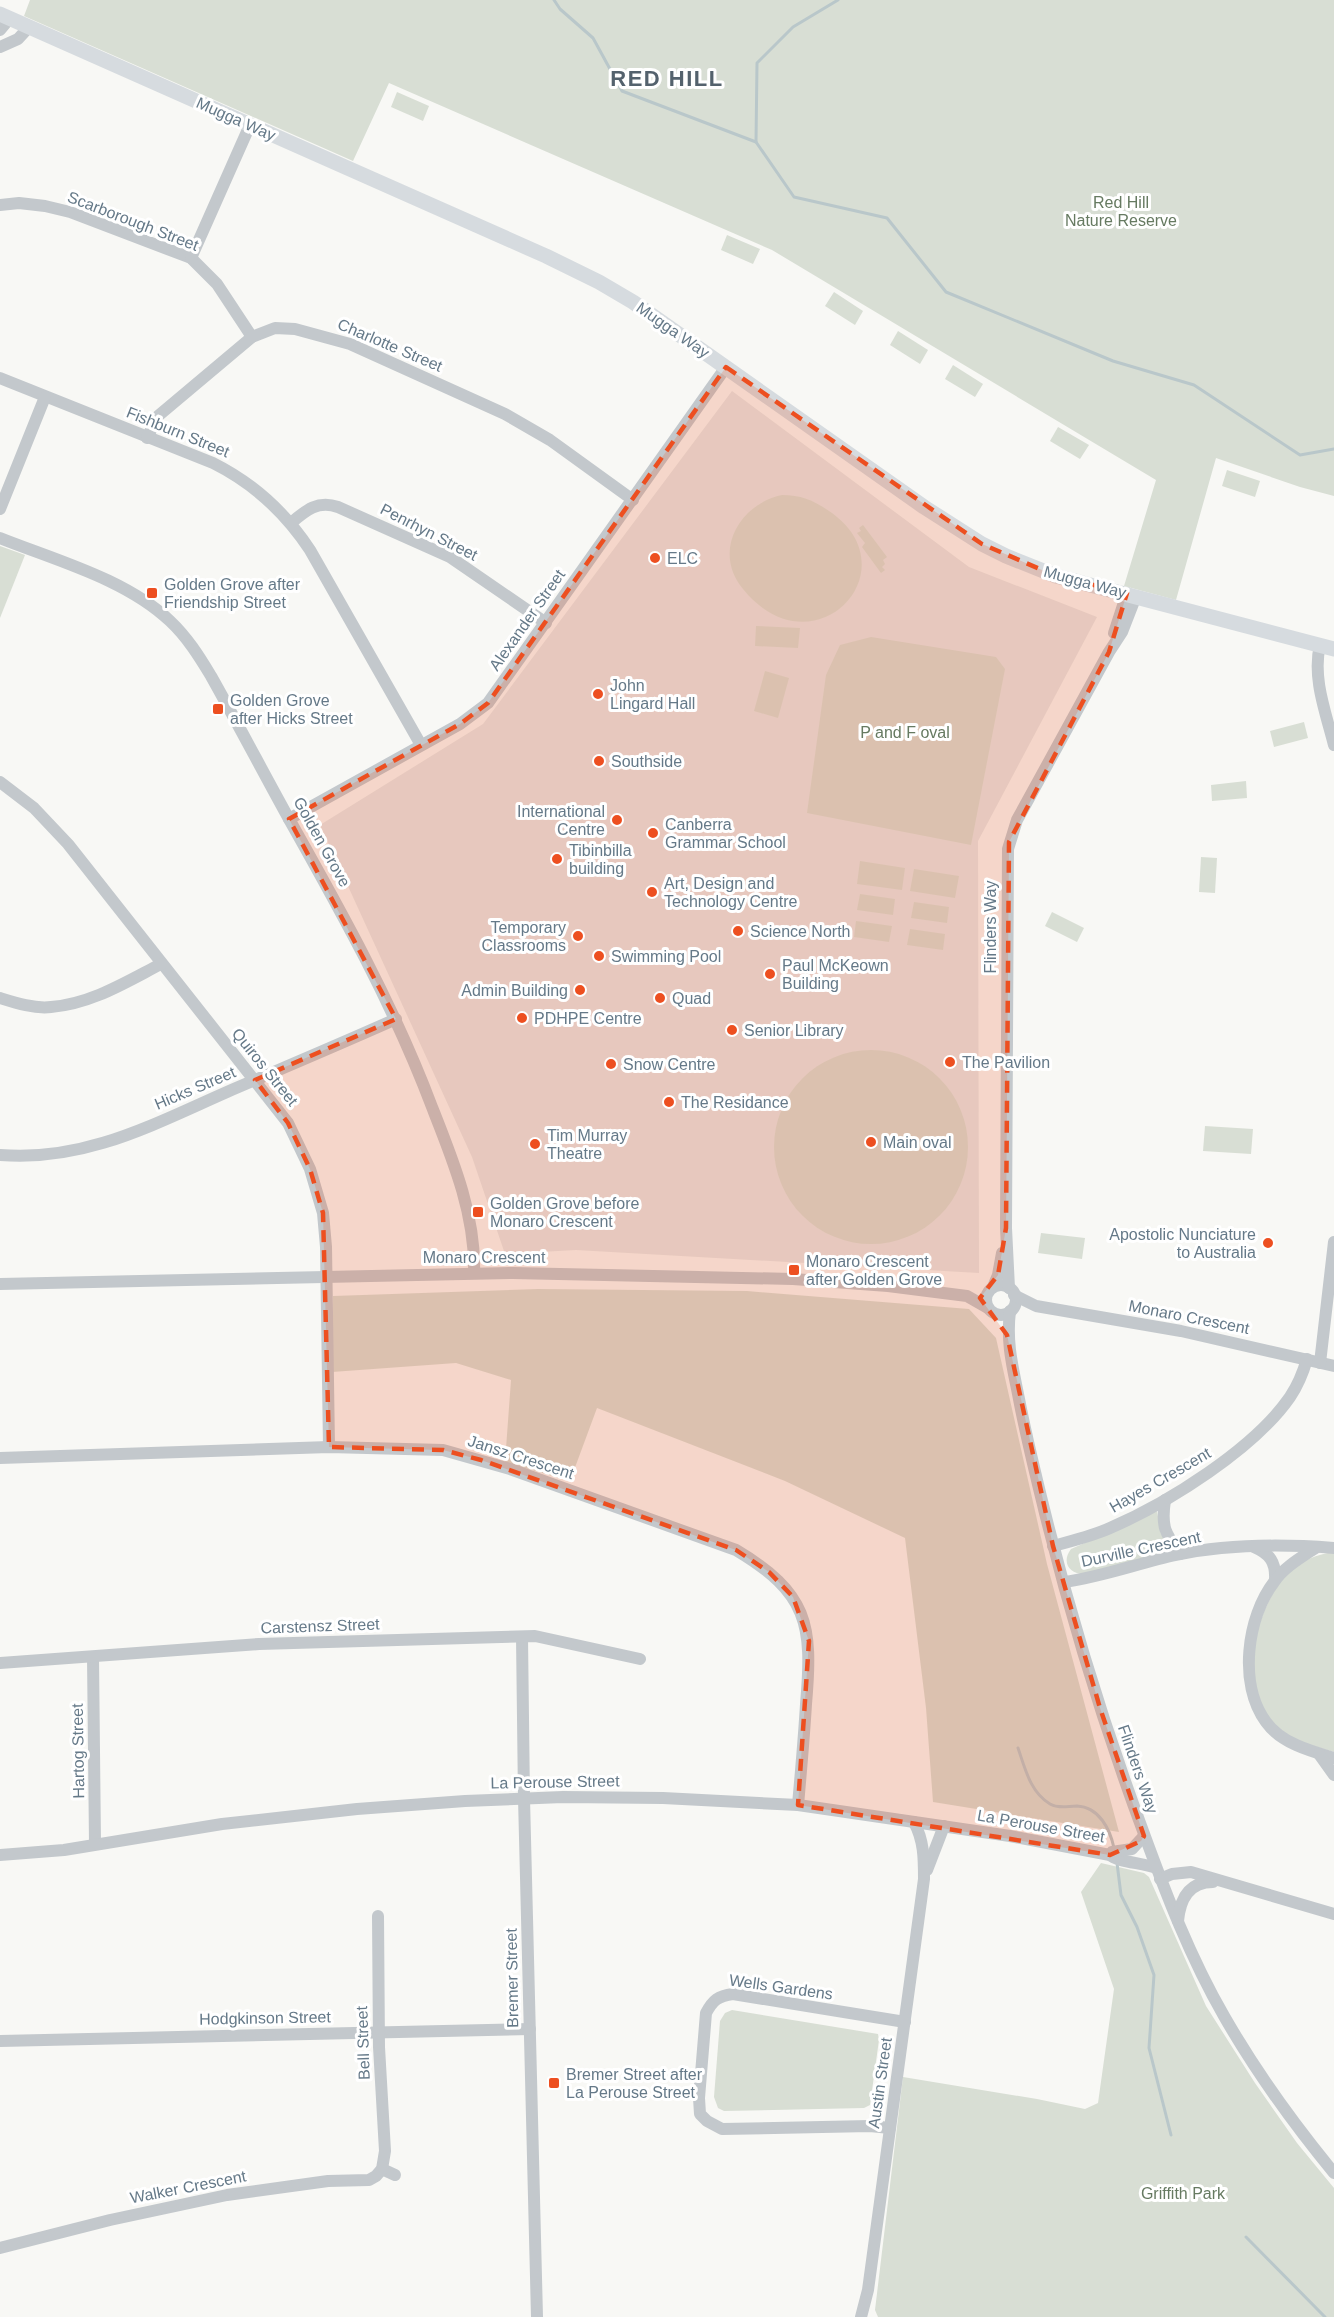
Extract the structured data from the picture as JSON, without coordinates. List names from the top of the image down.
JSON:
{
  "streets": {
    "main road": ["Mugga Way"],
    "street": [
      "Scarborough Street",
      "Charlotte Street",
      "Fishburn Street",
      "Penrhyn Street",
      "Alexander Street",
      "Golden Grove",
      "Flinders Way",
      "Quiros Street",
      "Hicks Street",
      "Monaro Crescent",
      "Jansz Crescent",
      "Hayes Crescent",
      "Durville Crescent",
      "Carstensz Street",
      "Hartog Street",
      "La Perouse Street",
      "Bremer Street",
      "Wells Gardens",
      "Hodgkinson Street",
      "Bell Street",
      "Austin Street",
      "Walker Crescent"
    ]
  },
  "crossings": [
    ["Mugga Way", "Alexander Street"],
    ["Mugga Way", "Flinders Way"],
    ["Scarborough Street", "Charlotte Street"],
    ["Charlotte Street", "Fishburn Street"],
    ["Charlotte Street", "Alexander Street"],
    ["Fishburn Street", "Penrhyn Street"],
    ["Fishburn Street", "Alexander Street"],
    ["Penrhyn Street", "Alexander Street"],
    ["Alexander Street", "Golden Grove"],
    ["Golden Grove", "Hicks Street"],
    ["Golden Grove", "Monaro Crescent"],
    ["Flinders Way", "Monaro Crescent"],
    ["Flinders Way", "Hayes Crescent"],
    ["Flinders Way", "Durville Crescent"],
    ["Flinders Way", "La Perouse Street"],
    ["Quiros Street", "Hicks Street"],
    ["Quiros Street", "Monaro Crescent"],
    ["Quiros Street", "Jansz Crescent"],
    ["Monaro Crescent", "Hayes Crescent"],
    ["Jansz Crescent", "La Perouse Street"],
    ["Carstensz Street", "Hartog Street"],
    ["Carstensz Street", "Bremer Street"],
    ["Hartog Street", "La Perouse Street"],
    ["La Perouse Street", "Bremer Street"],
    ["La Perouse Street", "Austin Street"],
    ["Bremer Street", "Hodgkinson Street"],
    ["Wells Gardens", "Austin Street"],
    ["Hodgkinson Street", "Bell Street"],
    ["Bell Street", "Walker Crescent"]
  ],
  "districts": ["RED HILL"],
  "parks": ["Red Hill Nature Reserve", "P and F oval", "Griffith Park"],
  "places": {
    "other": [
      "ELC",
      "John Lingard Hall",
      "Southside",
      "International Centre",
      "Canberra Grammar School",
      "Tibinbilla building",
      "Art, Design and Technology Centre",
      "Science North",
      "Temporary Classrooms",
      "Swimming Pool",
      "Paul McKeown Building",
      "Admin Building",
      "Quad",
      "PDHPE Centre",
      "Senior Library",
      "The Pavilion",
      "Snow Centre",
      "The Residance",
      "Main oval",
      "Tim Murray Theatre",
      "Apostolic Nunciature to Australia"
    ],
    "transit": [
      "Golden Grove after Friendship Street",
      "Golden Grove after Hicks Street",
      "Golden Grove before Monaro Crescent",
      "Monaro Crescent after Golden Grove",
      "Bremer Street after La Perouse Street"
    ]
  }
}
